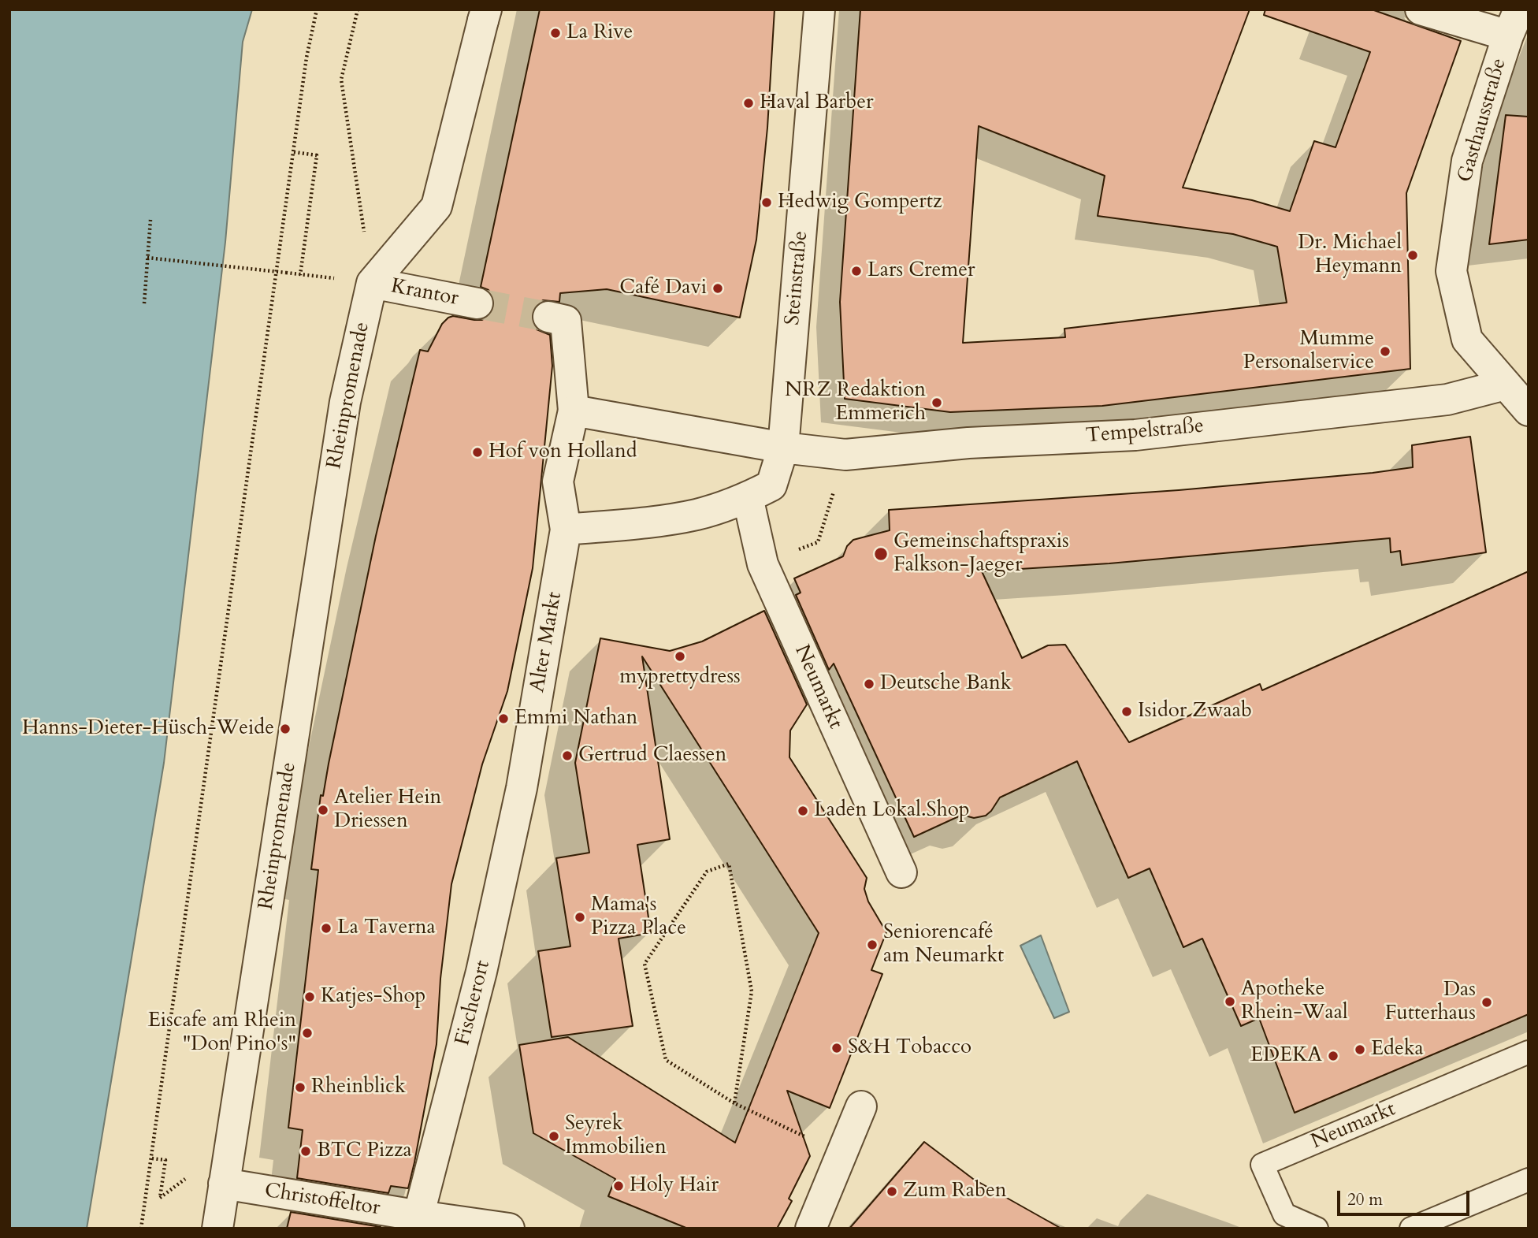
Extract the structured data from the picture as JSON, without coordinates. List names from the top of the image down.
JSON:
{
  "streets": {
    "street": [
      "Gasthausstraße",
      "Steinstraße",
      "Krantor",
      "Rheinpromenade",
      "Tempelstraße",
      "Alter Markt",
      "Neumarkt",
      "Fischerort",
      "Christoffeltor"
    ]
  },
  "crossings": [
    ["Gasthausstraße", "Tempelstraße"],
    ["Steinstraße", "Tempelstraße"],
    ["Steinstraße", "Neumarkt"],
    ["Krantor", "Rheinpromenade"],
    ["Rheinpromenade", "Christoffeltor"],
    ["Alter Markt", "Fischerort"],
    ["Fischerort", "Christoffeltor"]
  ],
  "places": [
    "La Rive",
    "Haval Barber",
    "Hedwig Gompertz",
    "Dr. Michael Heymann",
    "Lars Cremer",
    "Café Davi",
    "Mumme Personalservice",
    "NRZ Redaktion Emmerich",
    "Hof von Holland",
    "Gemeinschaftspraxis Falkson-Jaeger",
    "myprettydress",
    "Deutsche Bank",
    "Isidor Zwaab",
    "Emmi Nathan",
    "Hanns-Dieter-Hüsch-Weide",
    "Gertrud Claessen",
    "Atelier Hein Driessen",
    "Laden Lokal.Shop",
    "Mama's Pizza Place",
    "La Taverna",
    "Seniorencafé am Neumarkt",
    "Katjes-Shop",
    "Apotheke Rhein-Waal",
    "Das Futterhaus",
    "Eiscafe am Rhein \"Don Pino's\"",
    "S&H Tobacco",
    "Edeka",
    "EDEKA",
    "Rheinblick",
    "Seyrek Immobilien",
    "BTC Pizza",
    "Holy Hair",
    "Zum Raben"
  ],
  "scale_bar": "20 m"
}
